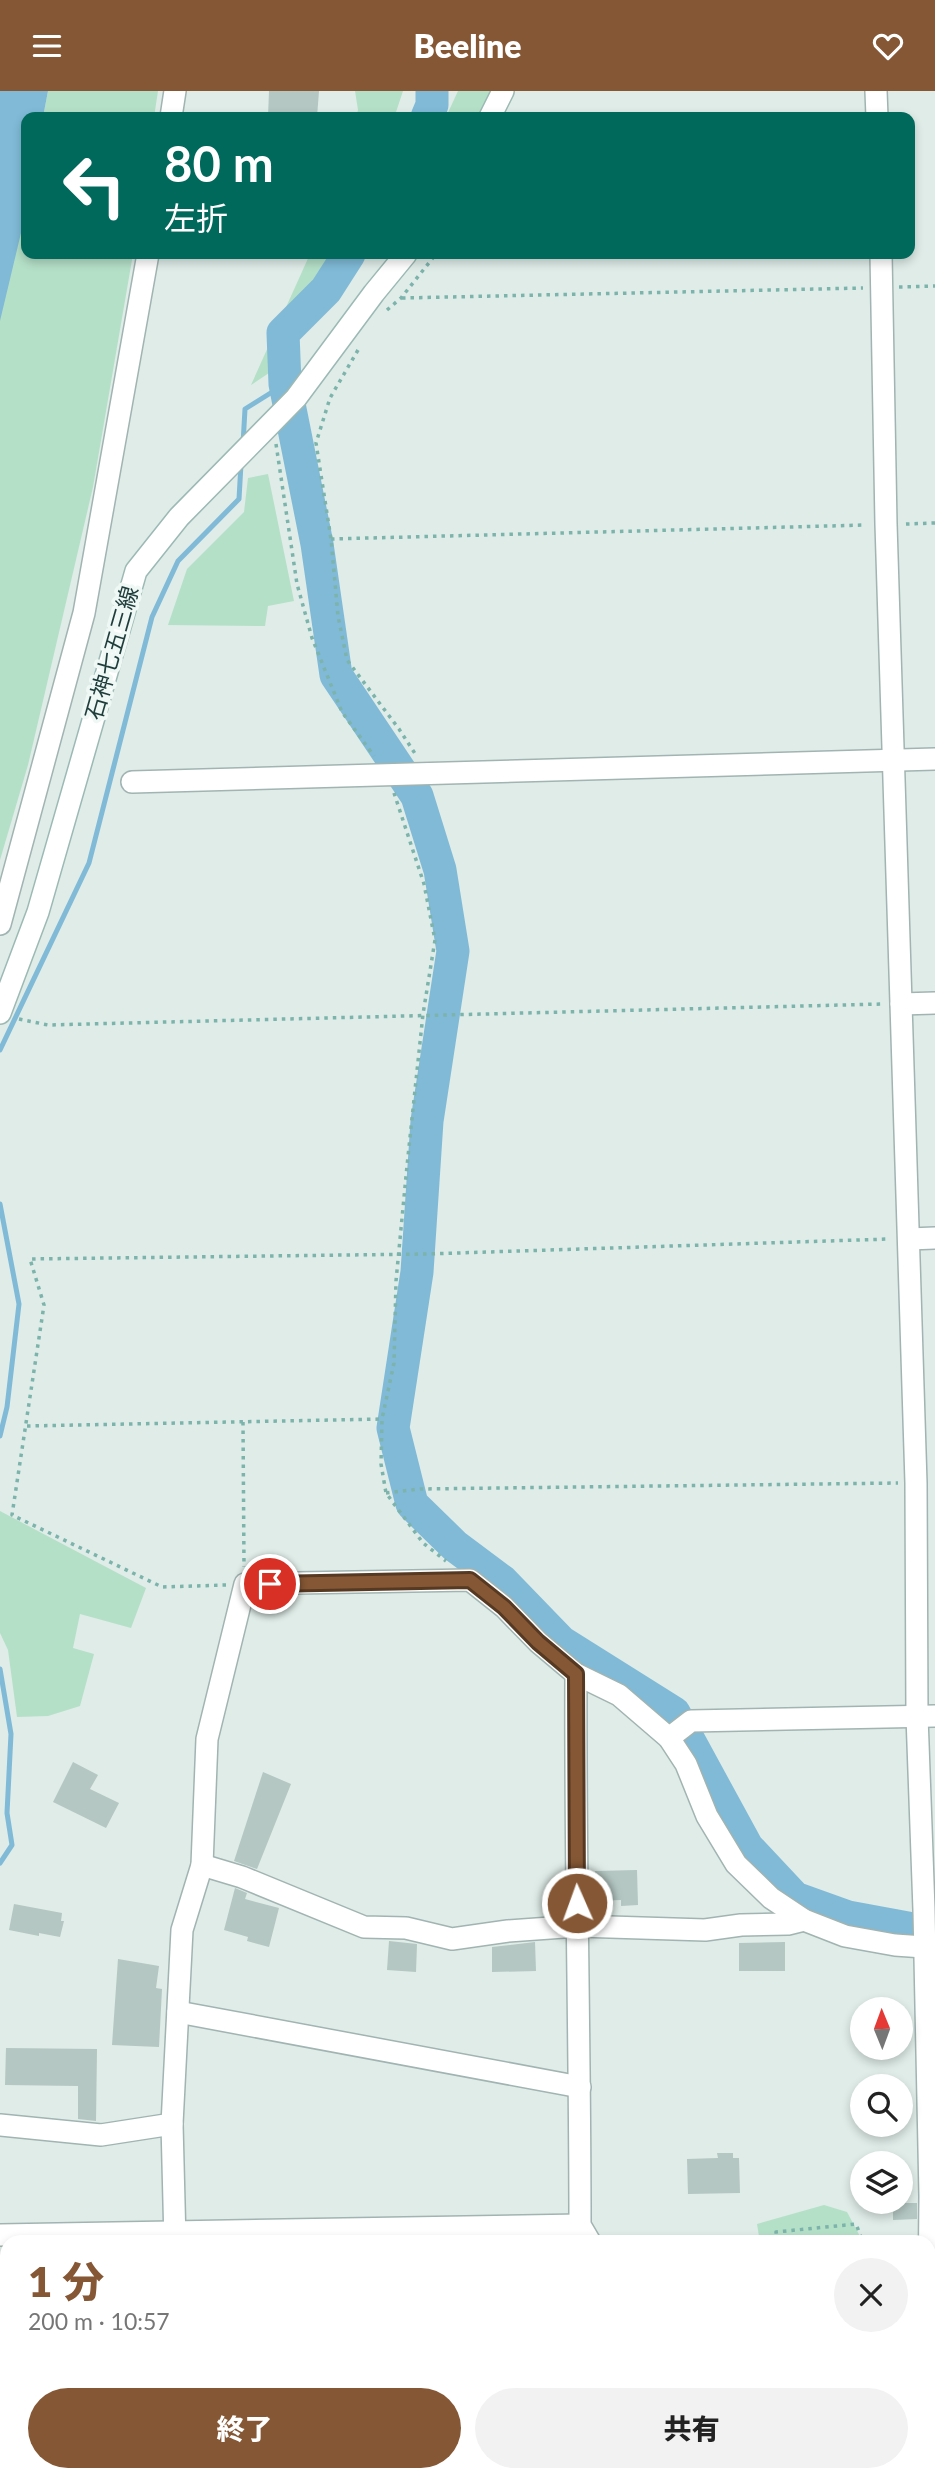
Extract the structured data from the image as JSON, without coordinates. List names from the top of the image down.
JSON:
{
  "streets": {
    "street": ["石神七五三線"]
  },
  "north": "top",
  "page": {
    "header": "Beeline",
    "turn": ["80 m", "左折"],
    "heading": ["1 分", "200 m · 10:57"],
    "buttons": ["終了", "共有"]
  }
}
